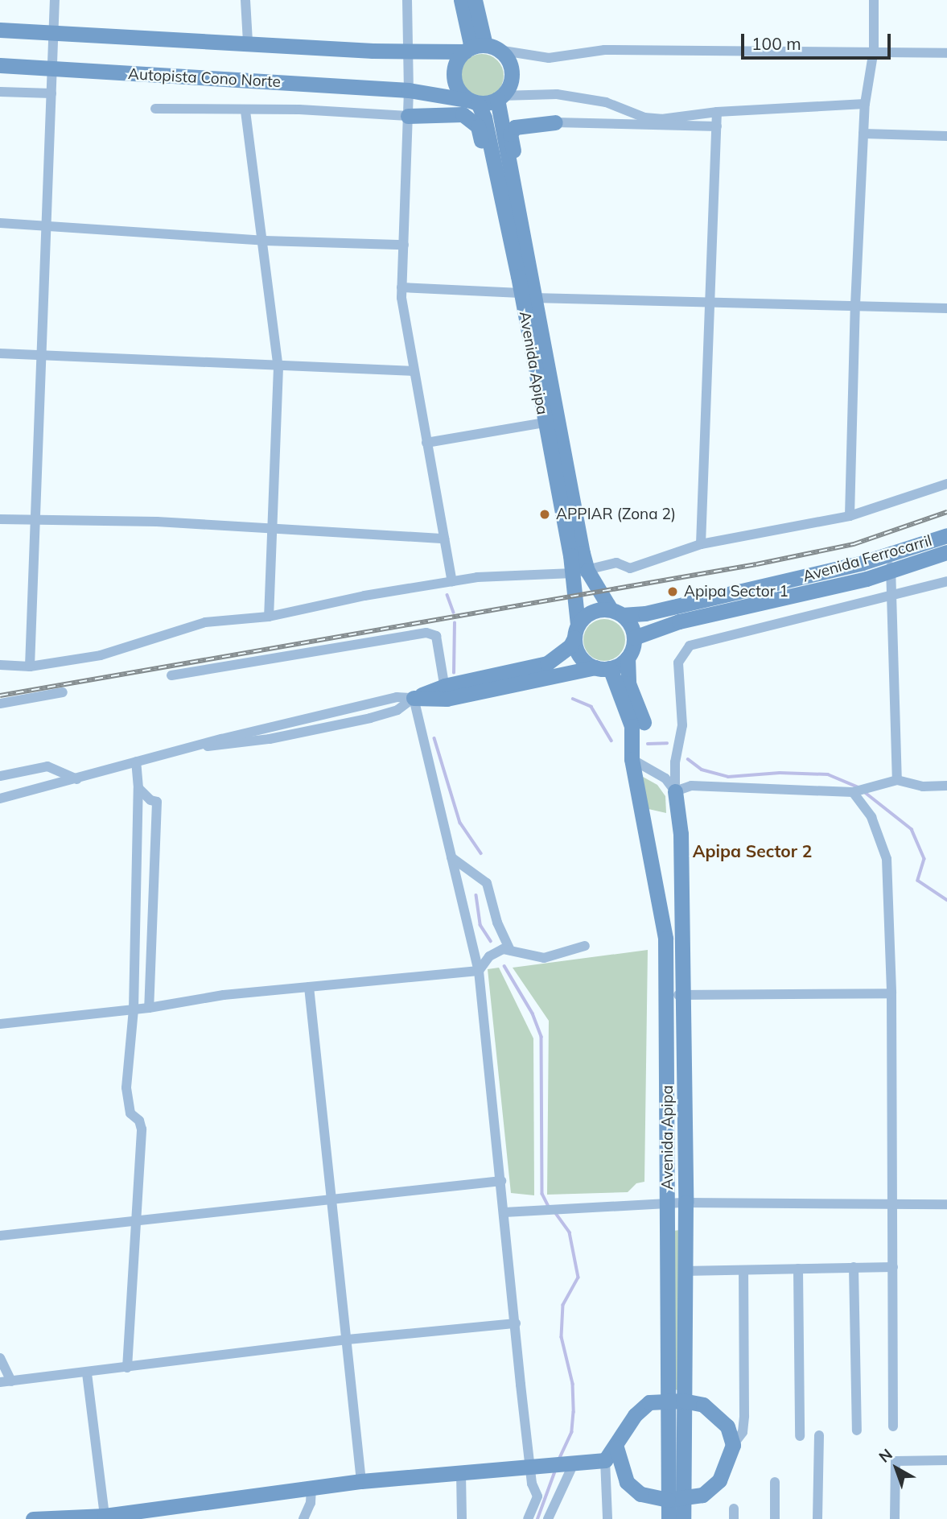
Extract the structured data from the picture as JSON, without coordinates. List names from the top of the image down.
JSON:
{
  "streets": {
    "main road": ["Autopista Cono Norte", "Avenida Apipa", "Avenida Ferrocarril"]
  },
  "crossings": [
    ["Autopista Cono Norte", "Avenida Apipa"],
    ["Avenida Apipa", "Avenida Ferrocarril"]
  ],
  "districts": ["Apipa Sector 2"],
  "places": ["APPIAR (Zona 2)", "Apipa Sector 1"],
  "scale_bar": "100 m",
  "north": "top left"
}
